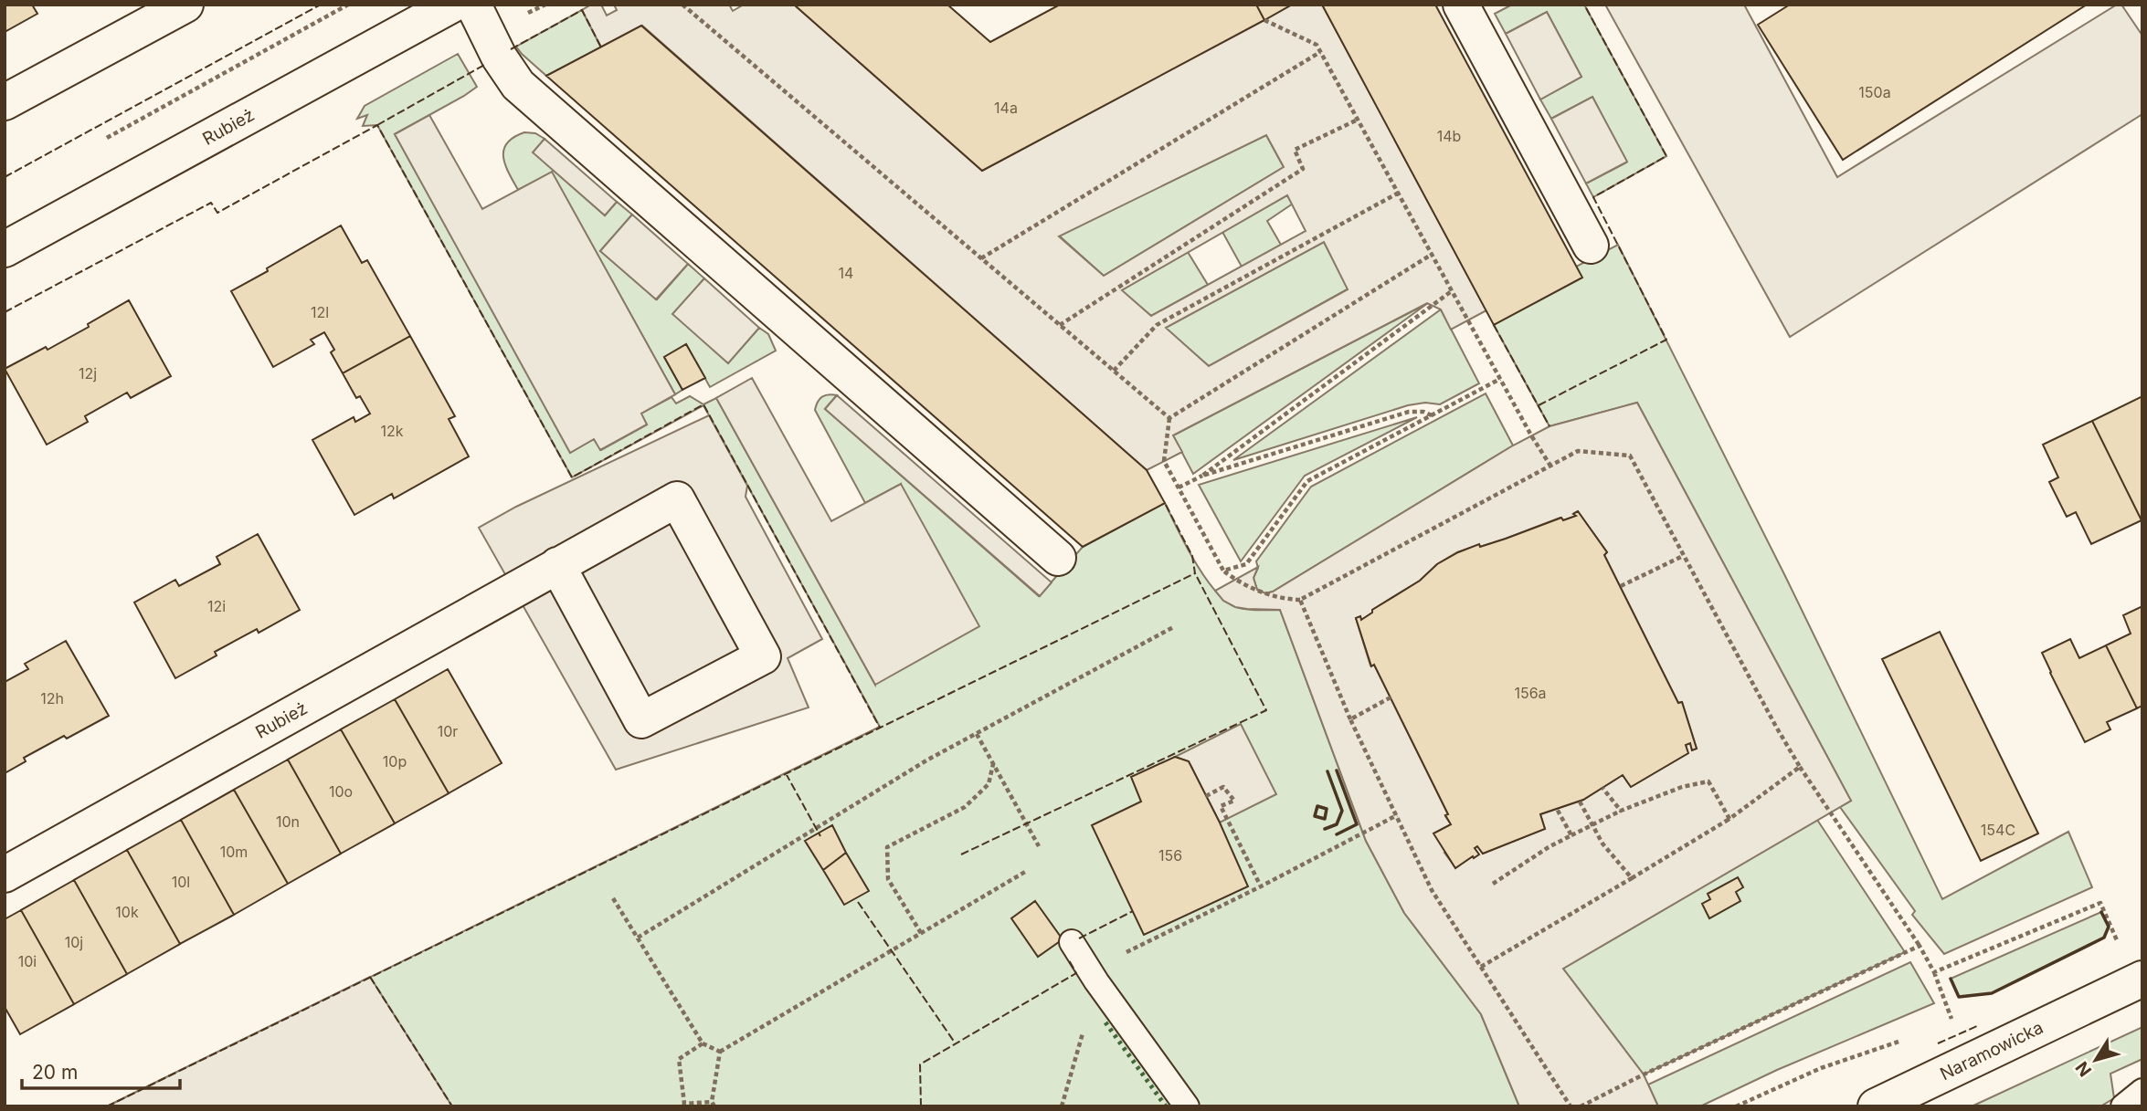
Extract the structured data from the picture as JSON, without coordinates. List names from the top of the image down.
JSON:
{
  "streets": {
    "street": ["Rubież", "Naramowicka"]
  },
  "house_numbers": [
    "150a",
    "14a",
    "14b",
    "14",
    "12l",
    "12j",
    "12k",
    "12i",
    "156a",
    "12h",
    "10r",
    "10p",
    "10o",
    "10n",
    "154C",
    "10m",
    "156",
    "10l",
    "10k",
    "10j",
    "10i"
  ],
  "scale_bar": "20 m",
  "north": "bottom left"
}
